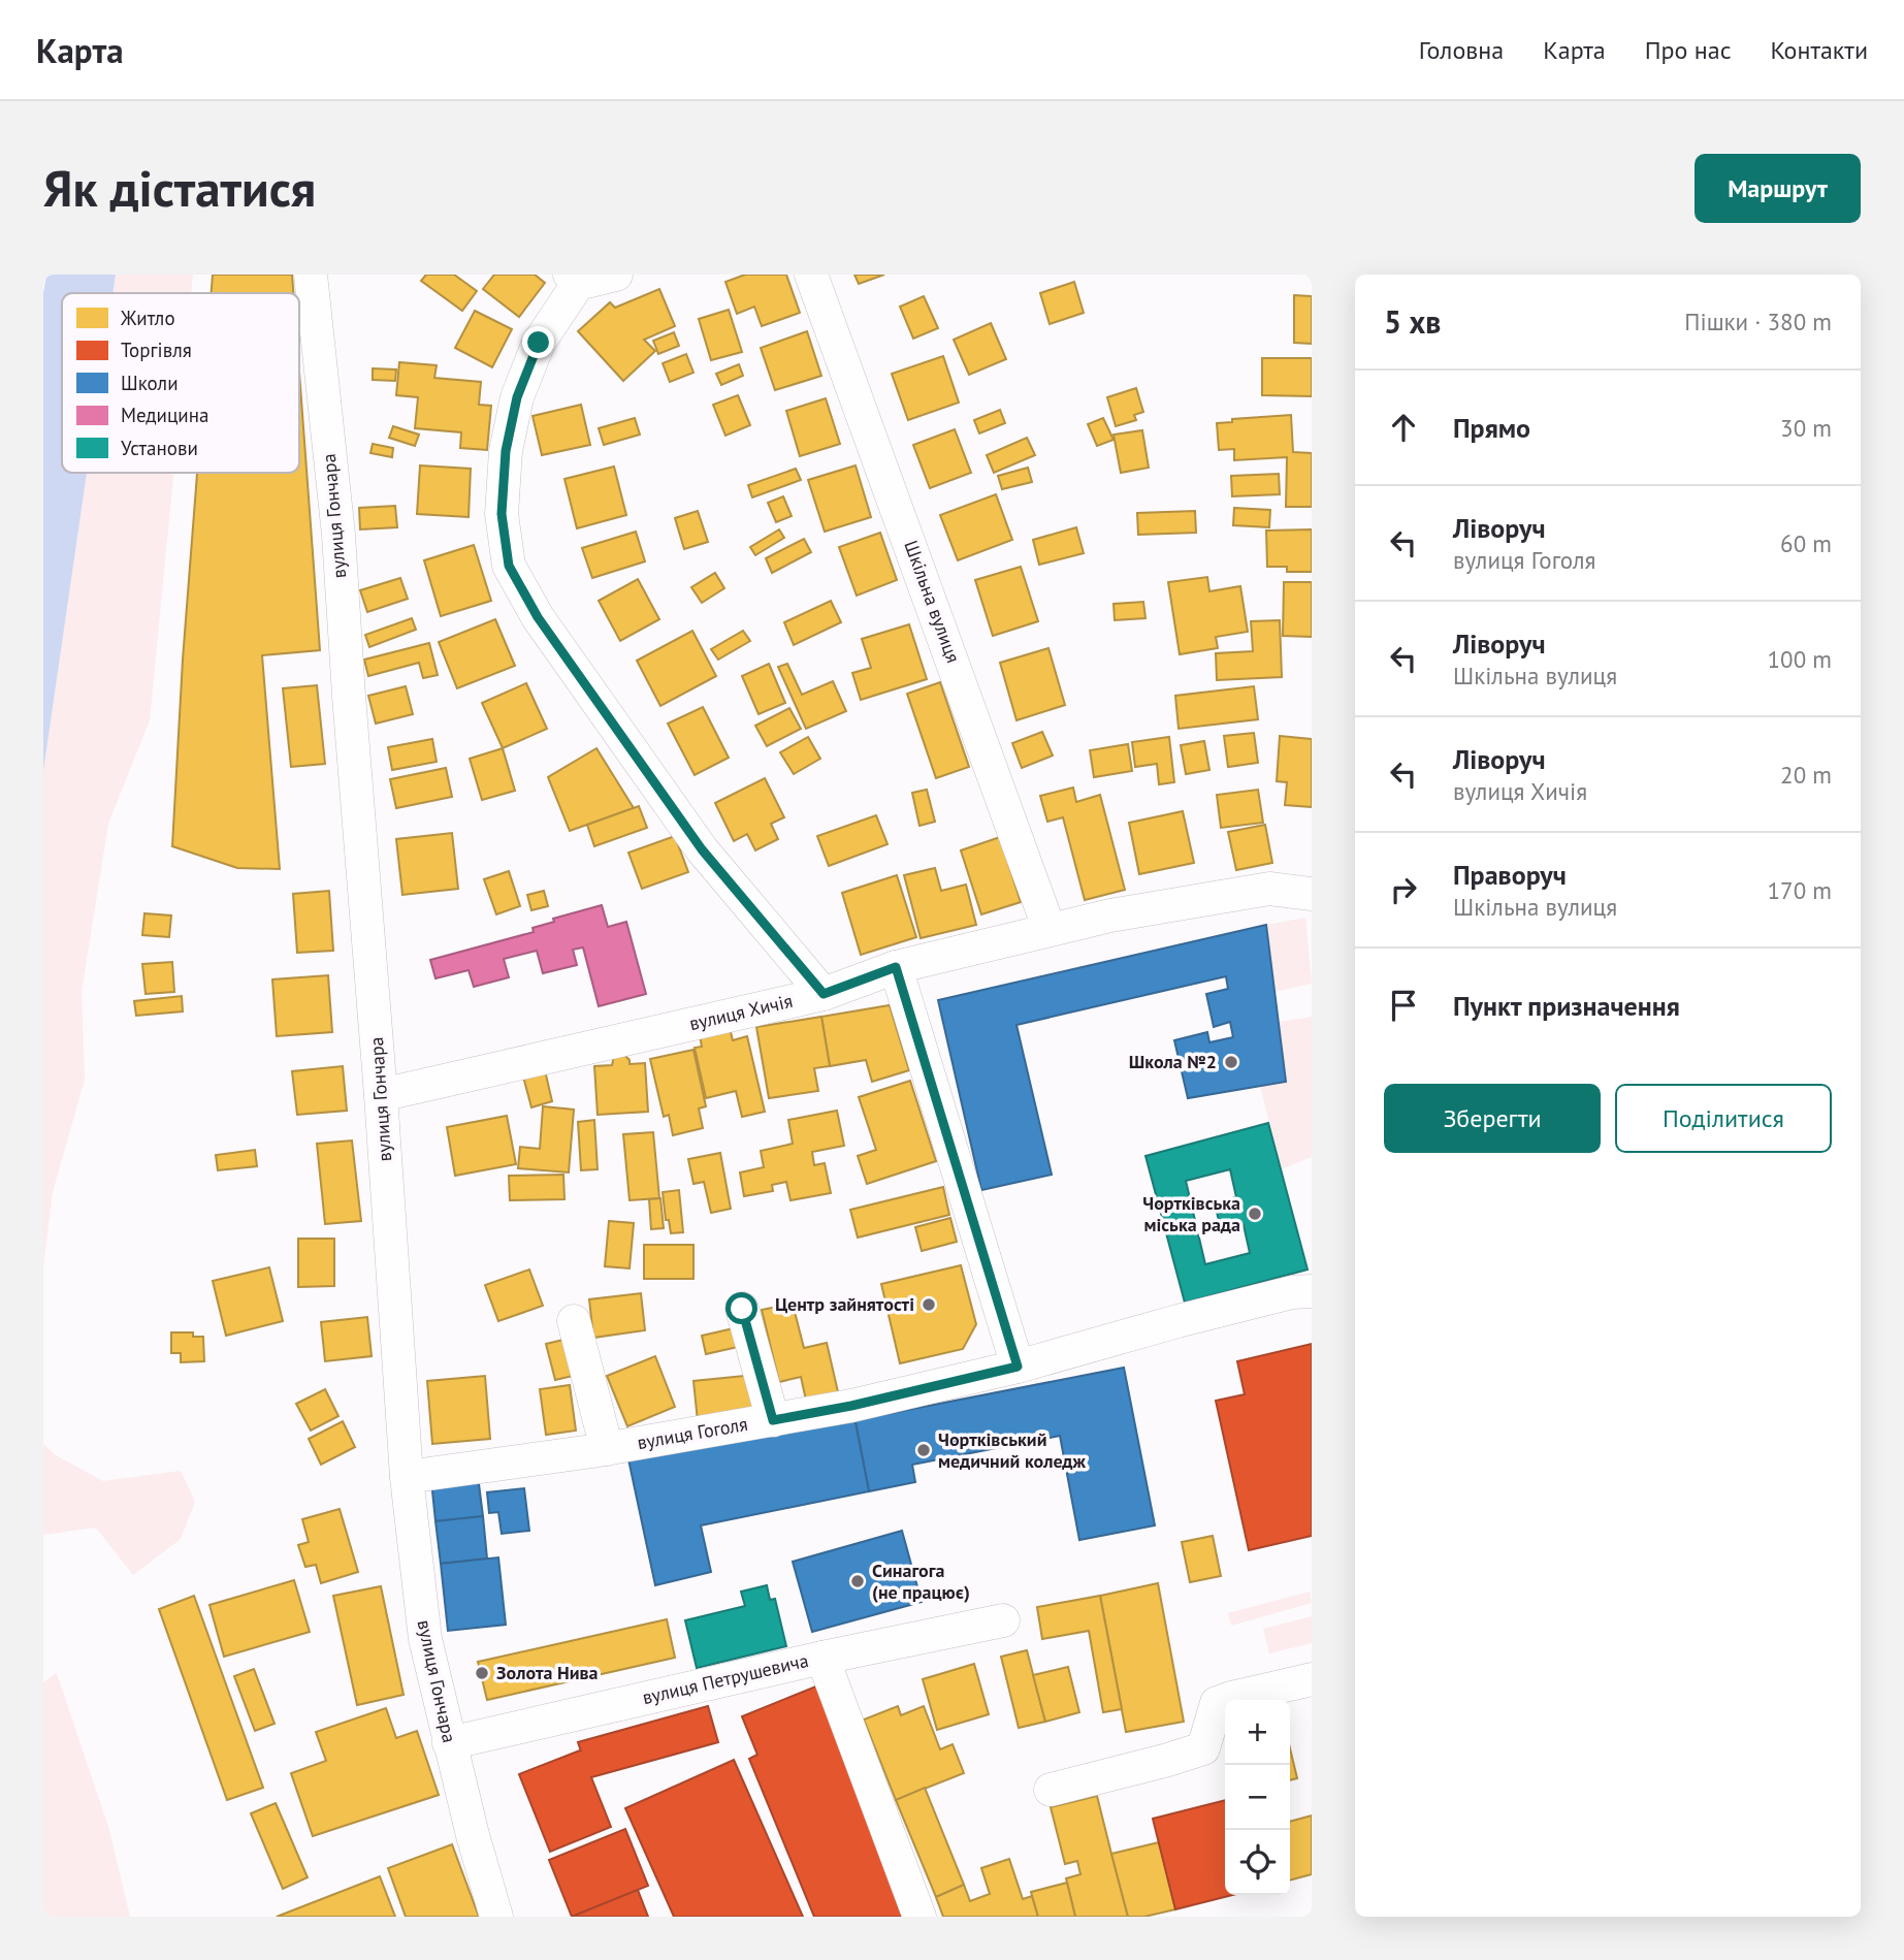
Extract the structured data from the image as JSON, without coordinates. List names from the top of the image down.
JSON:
{
  "streets": {
    "street": [
      "вулиця Гончара",
      "Шкільна вулиця",
      "вулиця Хичія",
      "вулиця Гоголя",
      "вулиця Петрушевича"
    ]
  },
  "crossings": [
    ["вулиця Гончара", "вулиця Хичія"],
    ["вулиця Гончара", "вулиця Гоголя"],
    ["вулиця Гончара", "вулиця Петрушевича"],
    ["Шкільна вулиця", "вулиця Хичія"]
  ],
  "places": [
    "Школа №2",
    "Чортківська міська рада",
    "Центр зайнятості",
    "Чортківський медичний коледж",
    "Синагога (не працює)",
    "Золота Нива"
  ],
  "legend": [
    "Житло",
    "Торгівля",
    "Школи",
    "Медицина",
    "Установи"
  ],
  "page": {
    "header": "Карта",
    "nav": [
      "Головна",
      "Карта",
      "Про нас",
      "Контакти"
    ],
    "buttons": [
      "Маршрут",
      ["Зберегти", "Поділитися"]
    ],
    "title": "Як дістатися",
    "heading": ["5 хв", "Пішки · 380 m"],
    "list": [
      ["Прямо", "30 m"],
      ["Ліворуч", "вулиця Гоголя", "60 m"],
      ["Ліворуч", "Шкільна вулиця", "100 m"],
      ["Ліворуч", "вулиця Хичія", "20 m"],
      ["Праворуч", "Шкільна вулиця", "170 m"],
      "Пункт призначення"
    ],
    "map_buttons": ["+", "−"]
  }
}
